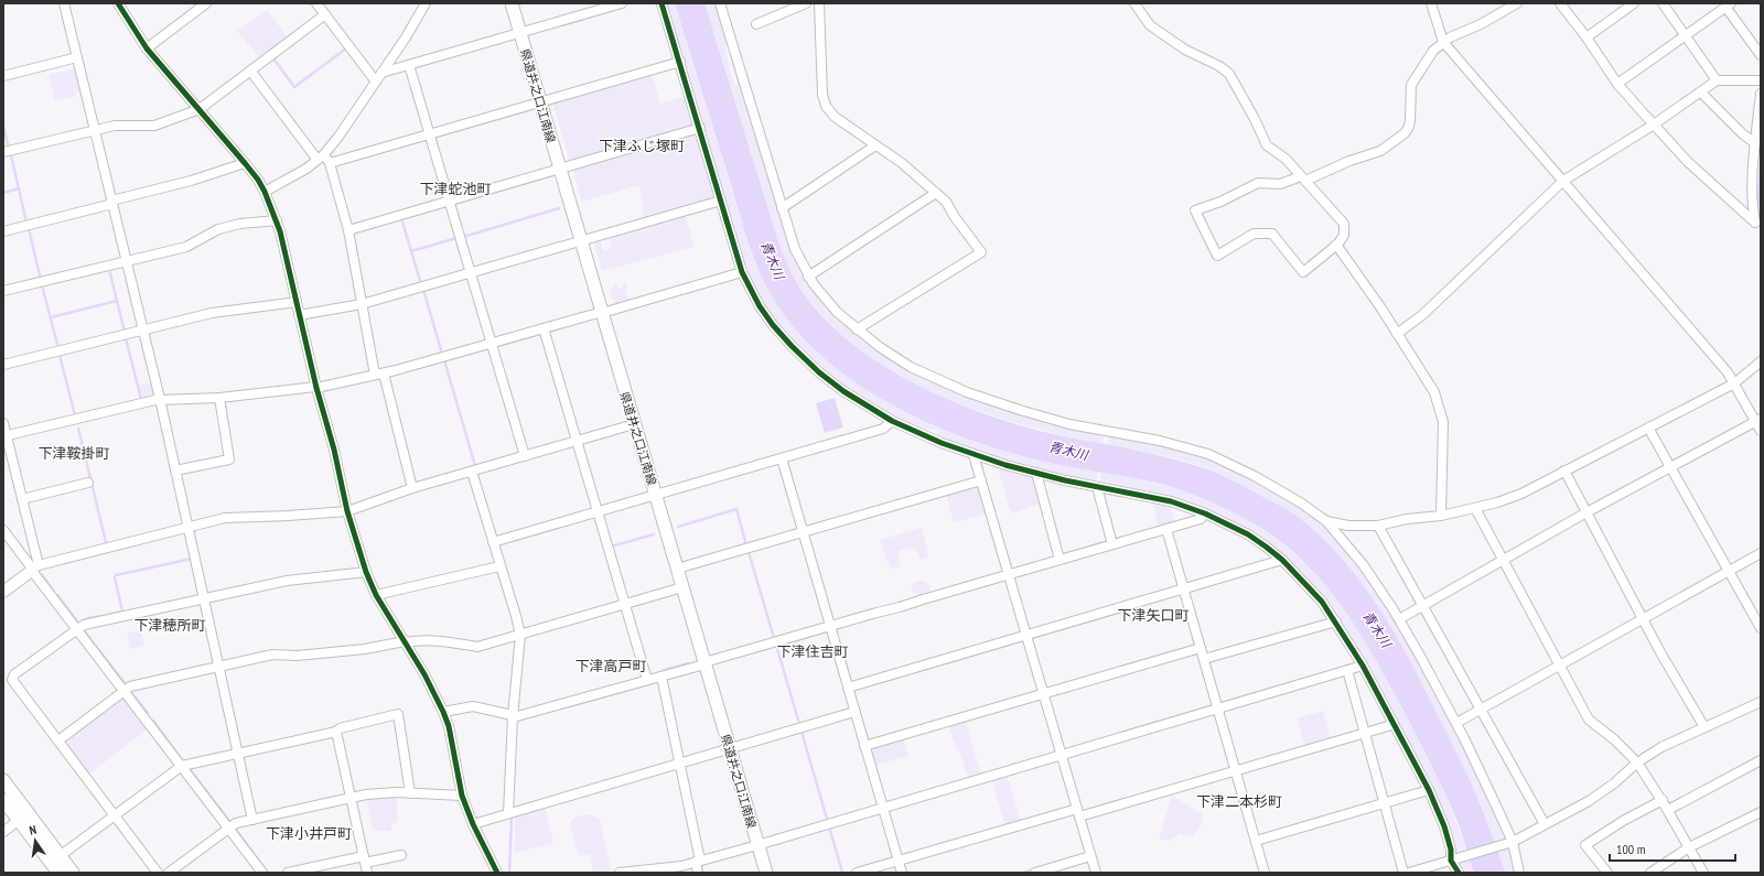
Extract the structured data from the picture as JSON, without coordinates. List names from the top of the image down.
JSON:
{
  "streets": {
    "main road": ["県道井之口江南線"]
  },
  "districts": [
    "下津ふじ塚町",
    "下津蛇池町",
    "下津鞍掛町",
    "下津矢口町",
    "下津穂所町",
    "下津住吉町",
    "下津高戸町",
    "下津二本杉町",
    "下津小井戸町"
  ],
  "water": ["青木川"],
  "scale_bar": "100 m",
  "north": "top"
}
